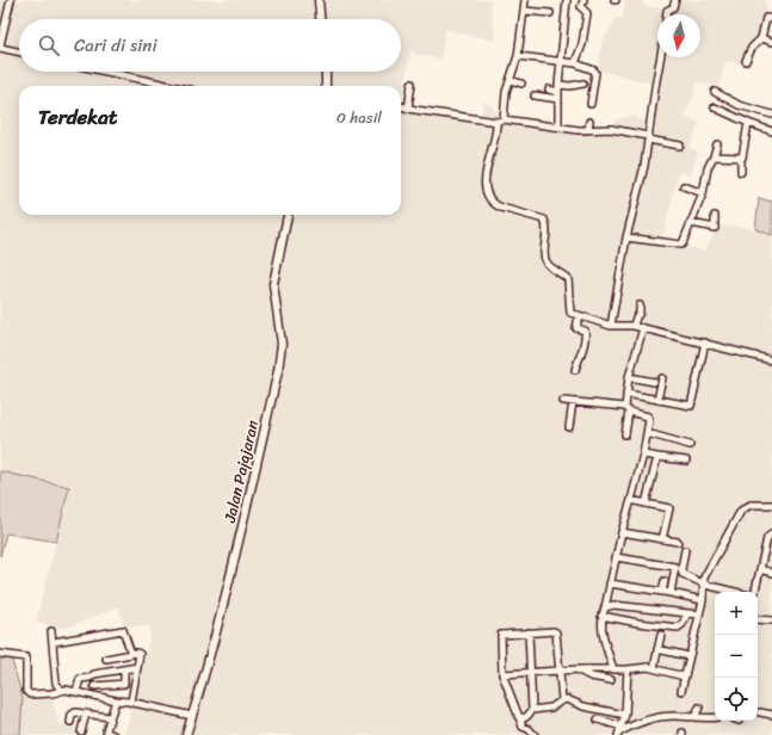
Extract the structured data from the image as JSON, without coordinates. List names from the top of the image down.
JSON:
{
  "streets": {
    "main road": ["Jalan Pajajaran"]
  },
  "north": "bottom",
  "page": {
    "search": "Cari di sini",
    "heading": ["Terdekat", "0 hasil"],
    "map_buttons": ["+", "−"]
  }
}
